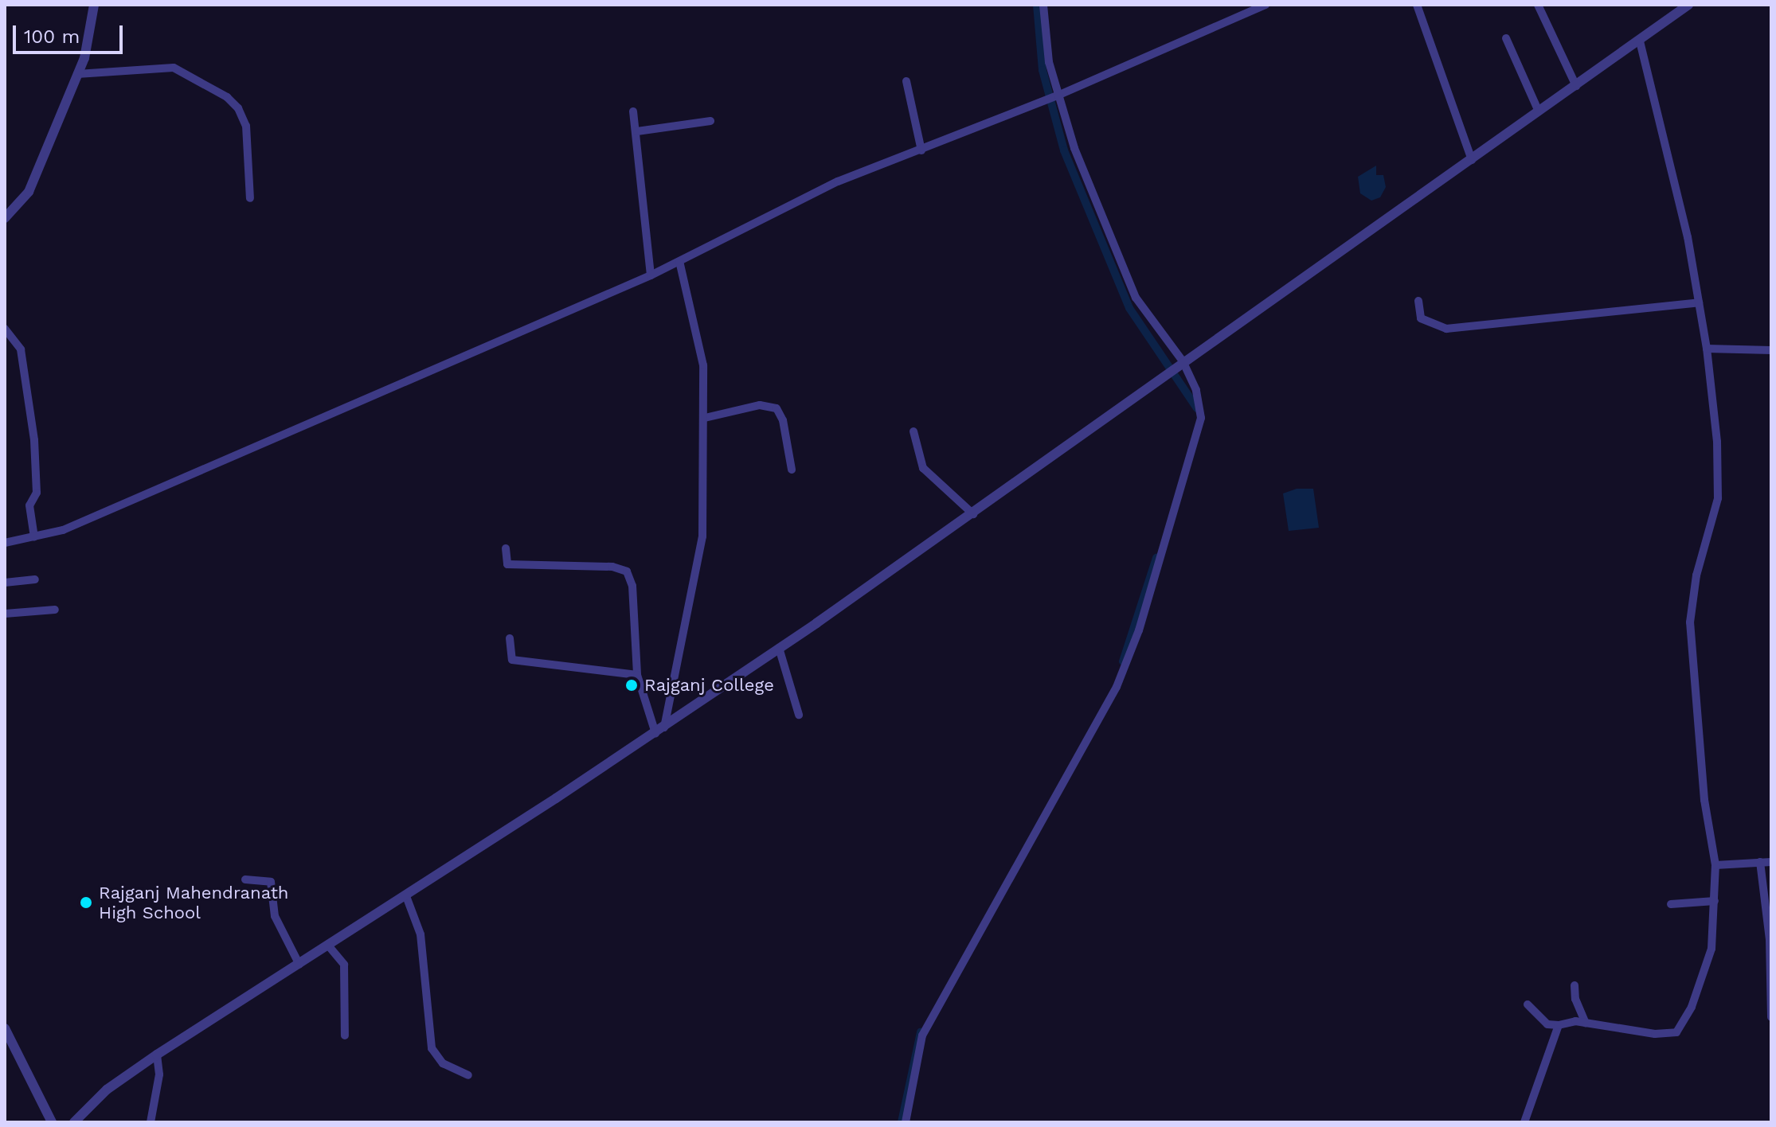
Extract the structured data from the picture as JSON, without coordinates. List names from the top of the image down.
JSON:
{
  "places": ["Rajganj College", "Rajganj Mahendranath High School"],
  "scale_bar": "100 m"
}
